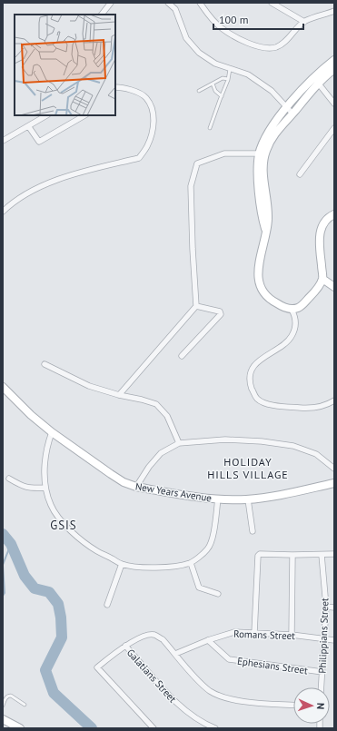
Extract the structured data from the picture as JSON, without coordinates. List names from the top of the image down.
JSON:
{
  "streets": {
    "street": [
      "New Years Avenue",
      "Romans Street",
      "Philippians Street",
      "Ephesians Street",
      "Galatians Street"
    ]
  },
  "crossings": [
    ["Romans Street", "Philippians Street"],
    ["Romans Street", "Ephesians Street"],
    ["Philippians Street", "Ephesians Street"]
  ],
  "districts": ["HOLIDAY HILLS VILLAGE", "GSIS"],
  "scale_bar": "100 m",
  "north": "right"
}
